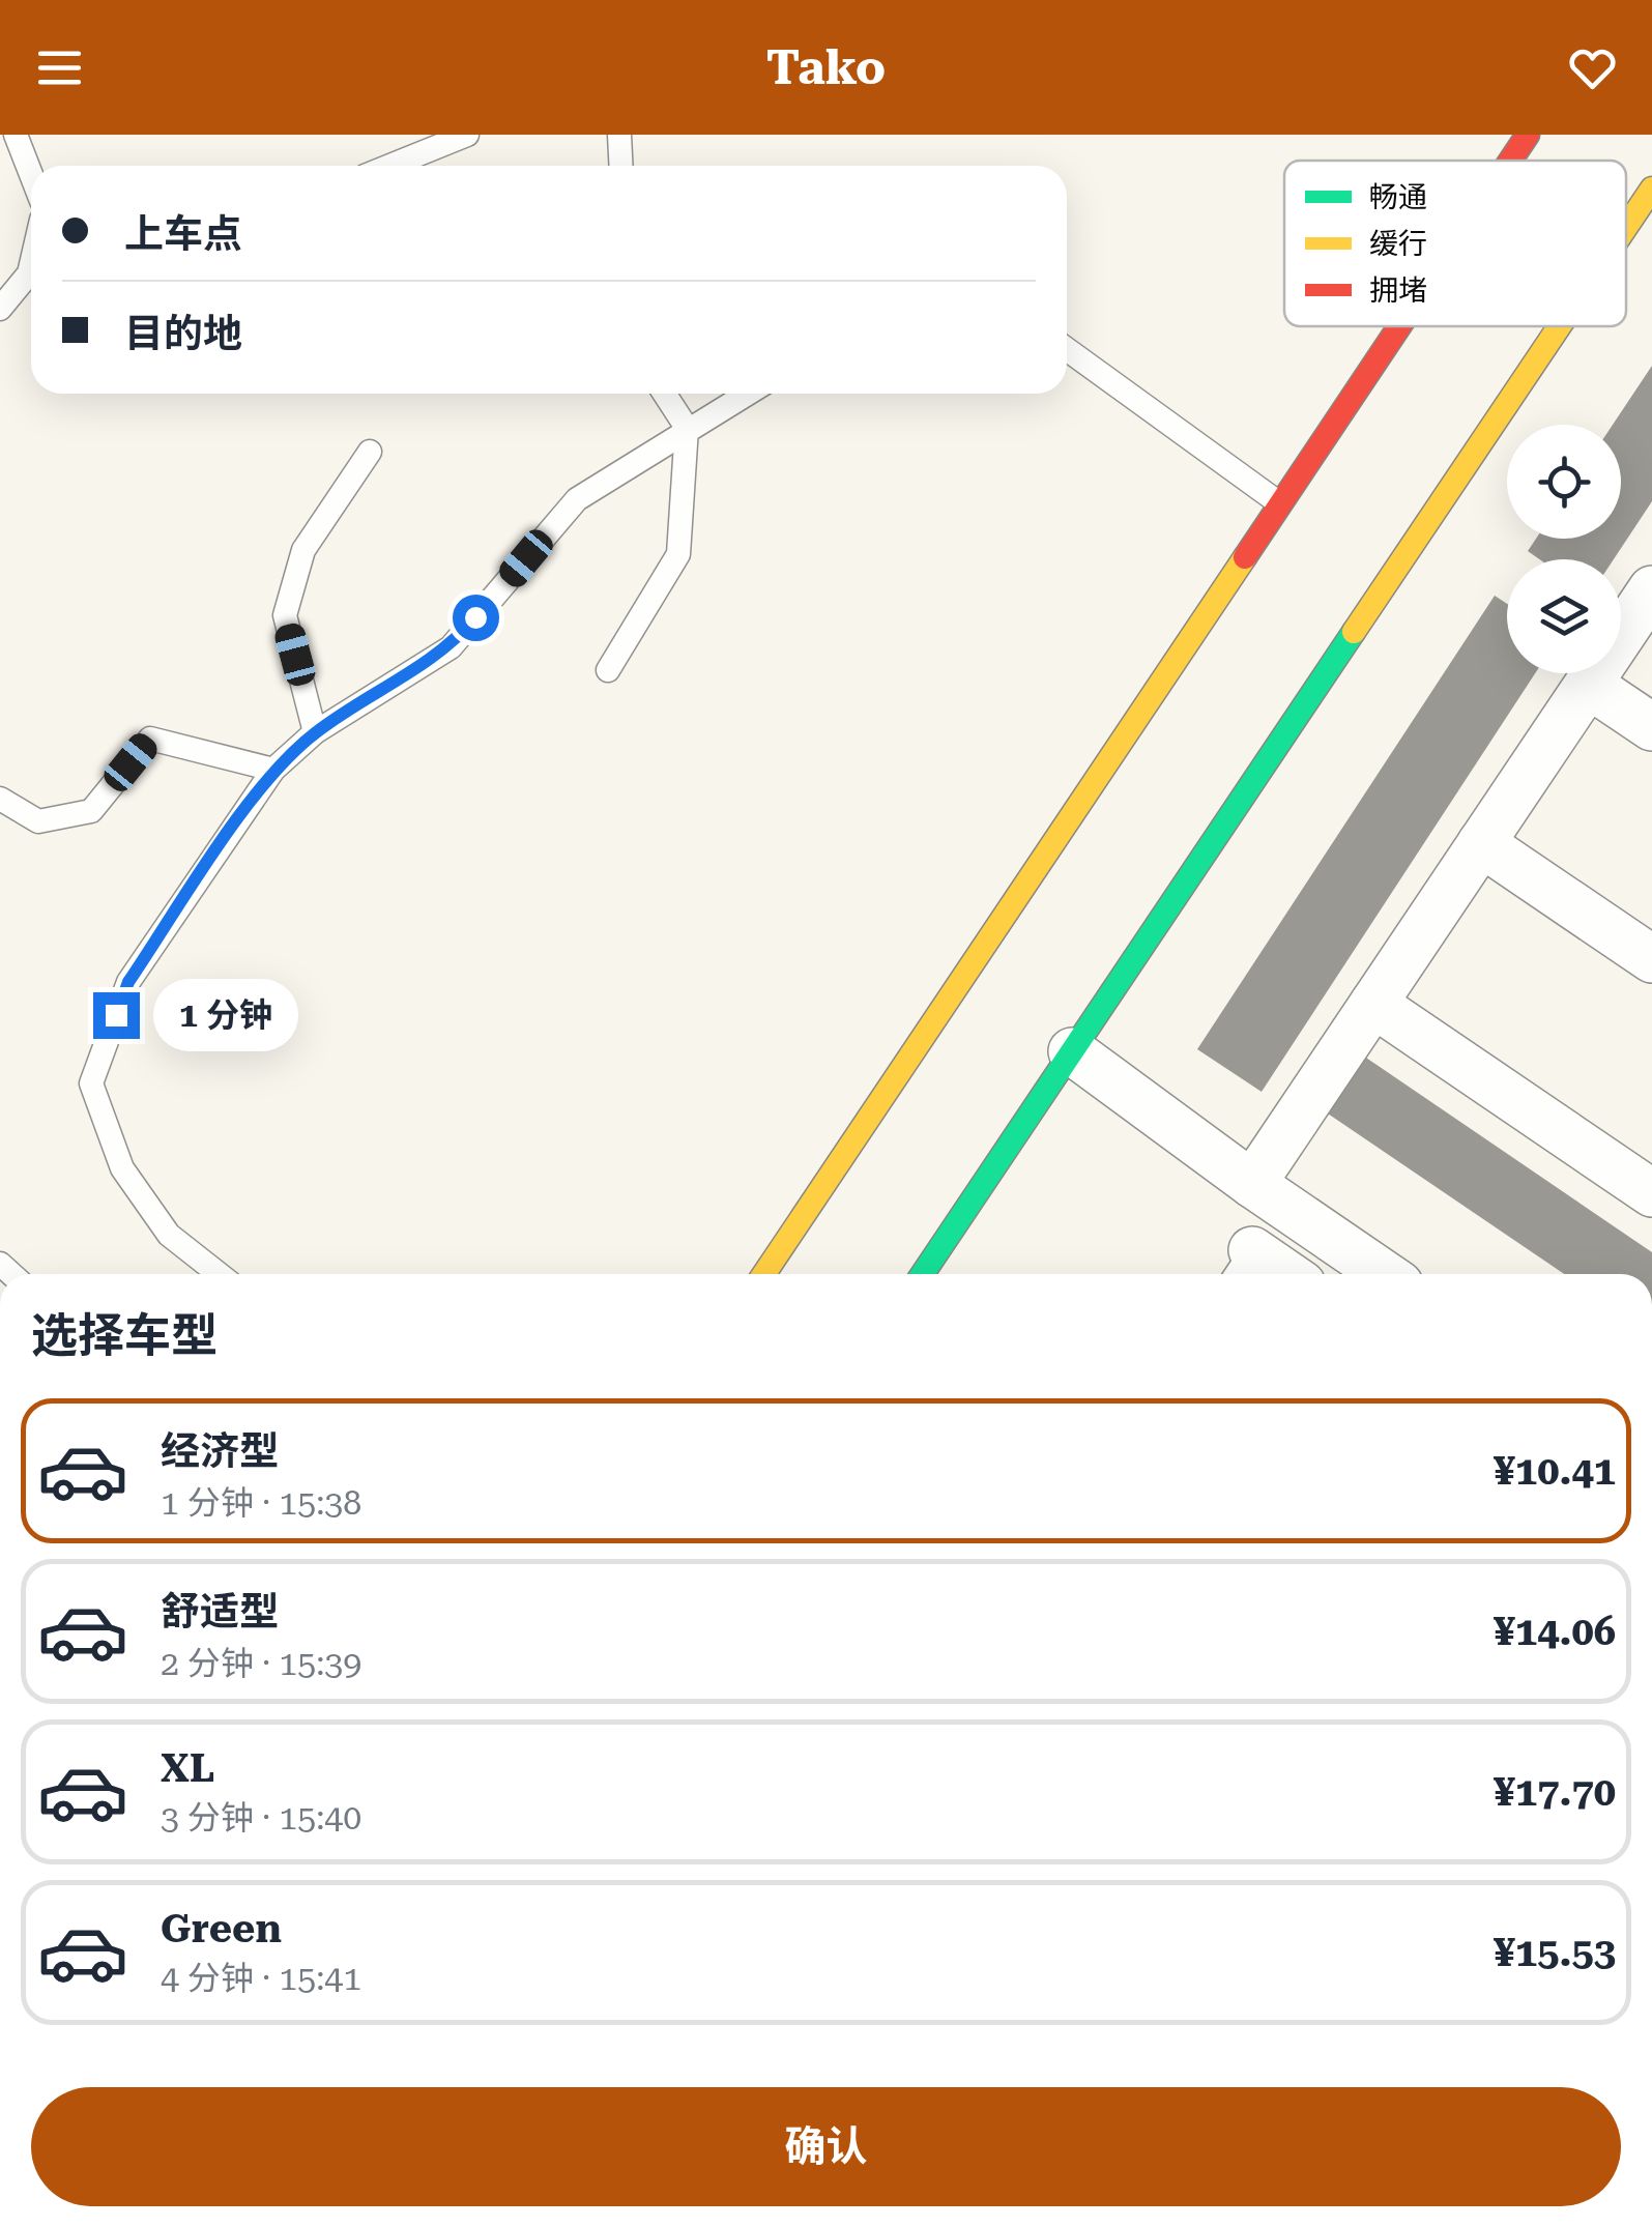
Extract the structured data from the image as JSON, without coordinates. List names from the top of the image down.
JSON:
{
  "legend": ["畅通", "缓行", "拥堵"],
  "page": {
    "header": "Tako",
    "banner": ["上车点", "目的地"],
    "bubble": "1 分钟",
    "heading": "选择车型",
    "list": [
      {
        "name": "经济型",
        "note": "1 分钟 · 15:38",
        "value": "¥10.41"
      },
      {
        "name": "舒适型",
        "note": "2 分钟 · 15:39",
        "value": "¥14.06"
      },
      {
        "name": "XL",
        "note": "3 分钟 · 15:40",
        "value": "¥17.70"
      },
      {
        "name": "Green",
        "note": "4 分钟 · 15:41",
        "value": "¥15.53"
      }
    ],
    "buttons": "确认"
  }
}
